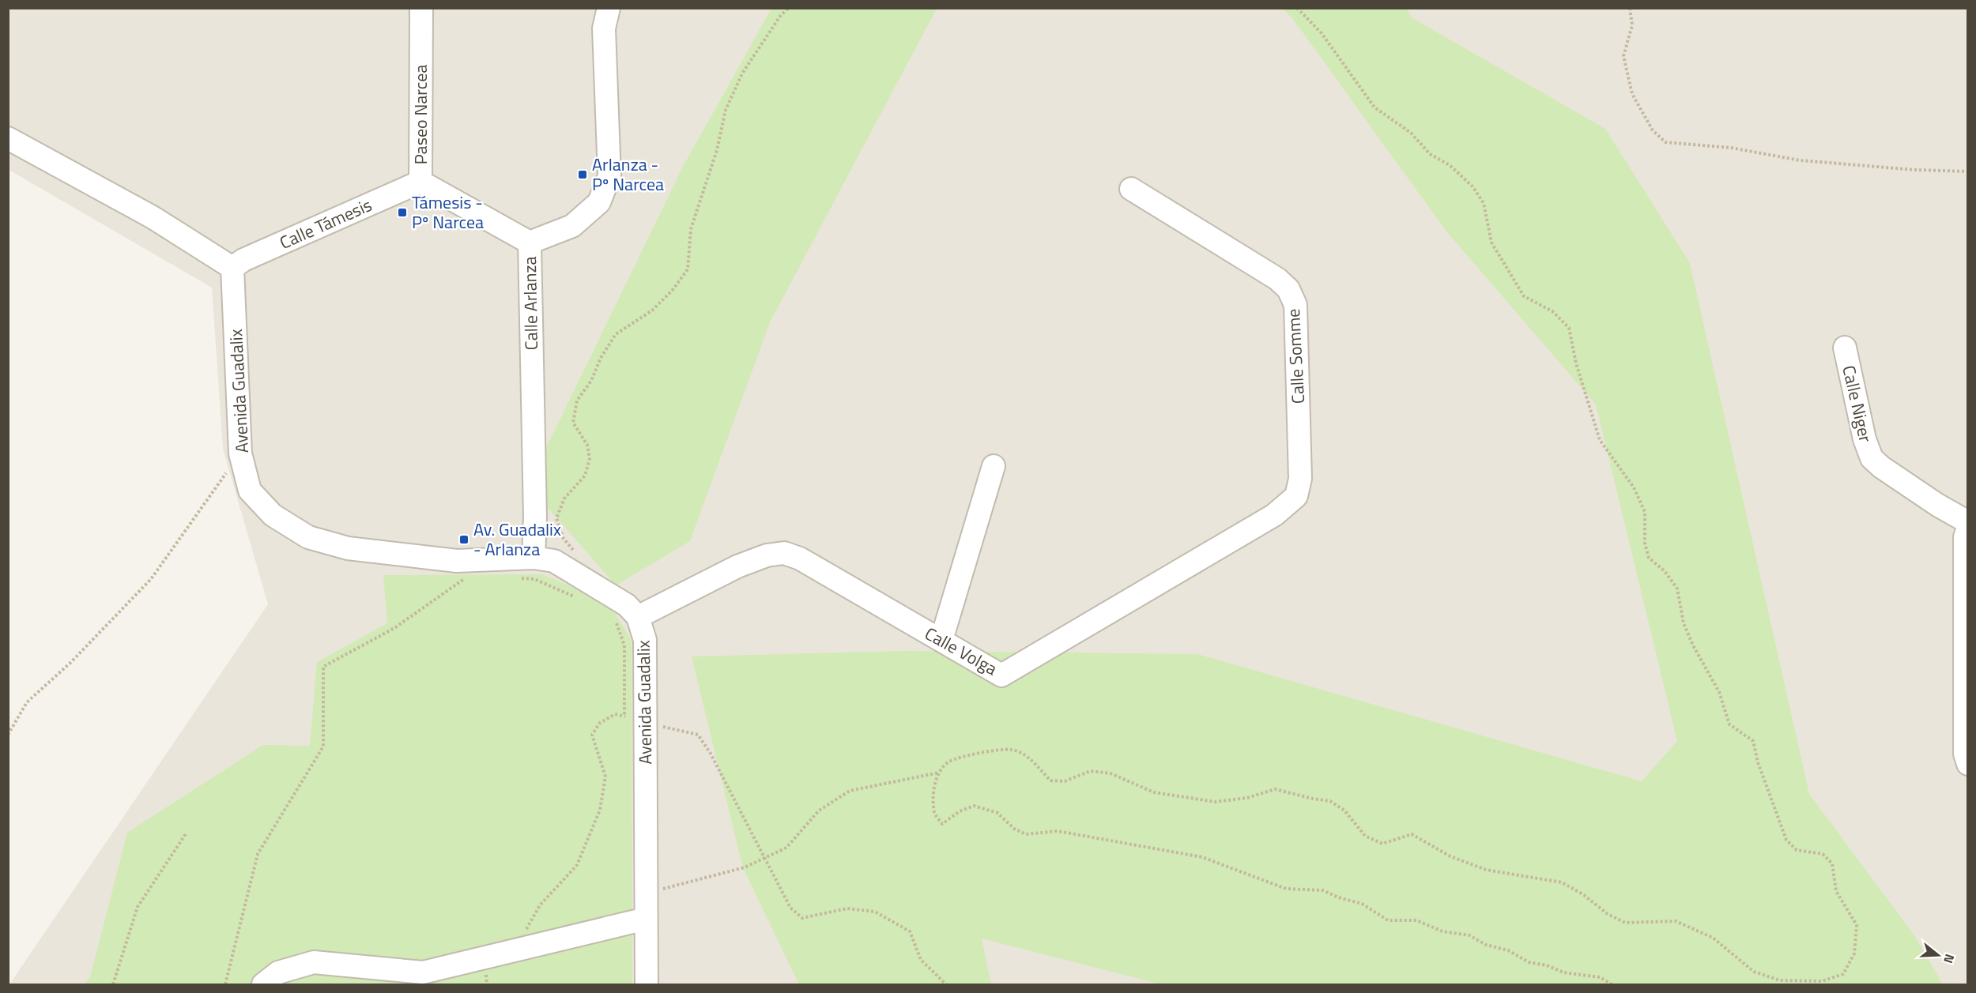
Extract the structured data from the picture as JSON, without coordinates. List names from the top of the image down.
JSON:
{
  "streets": {
    "street": [
      "Paseo Narcea",
      "Calle Támesis",
      "Calle Arlanza",
      "Calle Somme",
      "Avenida Guadalix",
      "Calle Niger",
      "Calle Volga"
    ]
  },
  "crossings": [
    ["Paseo Narcea", "Calle Támesis"],
    ["Paseo Narcea", "Calle Arlanza"],
    ["Calle Támesis", "Avenida Guadalix"],
    ["Calle Arlanza", "Avenida Guadalix"],
    ["Calle Somme", "Calle Volga"],
    ["Avenida Guadalix", "Calle Volga"]
  ],
  "places": {
    "transit": ["Arlanza - Pº Narcea", "Támesis - Pº Narcea", "Av. Guadalix - Arlanza"]
  },
  "north": "right"
}
